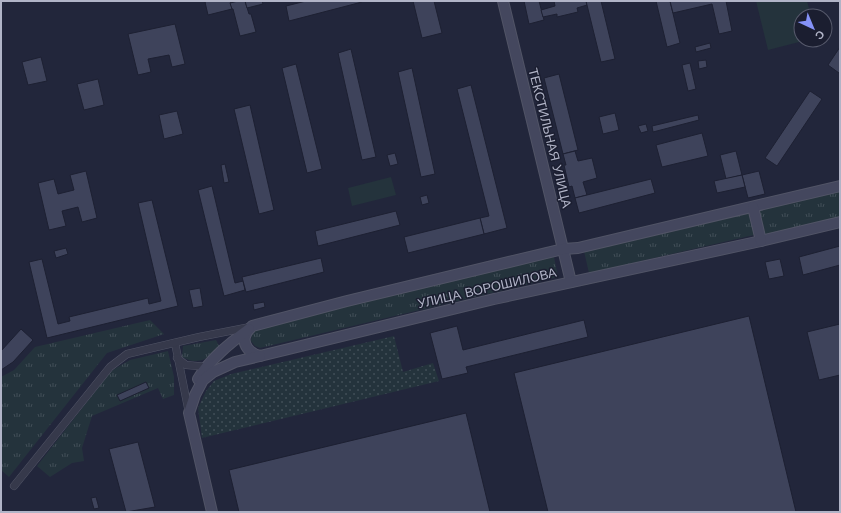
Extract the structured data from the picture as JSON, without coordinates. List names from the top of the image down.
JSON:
{
  "streets": {
    "main road": ["ТЕКСТИЛЬНАЯ УЛИЦА", "УЛИЦА ВОРОШИЛОВА"]
  },
  "crossings": [
    ["ТЕКСТИЛЬНАЯ УЛИЦА", "УЛИЦА ВОРОШИЛОВА"]
  ],
  "north": "bottom right"
}
